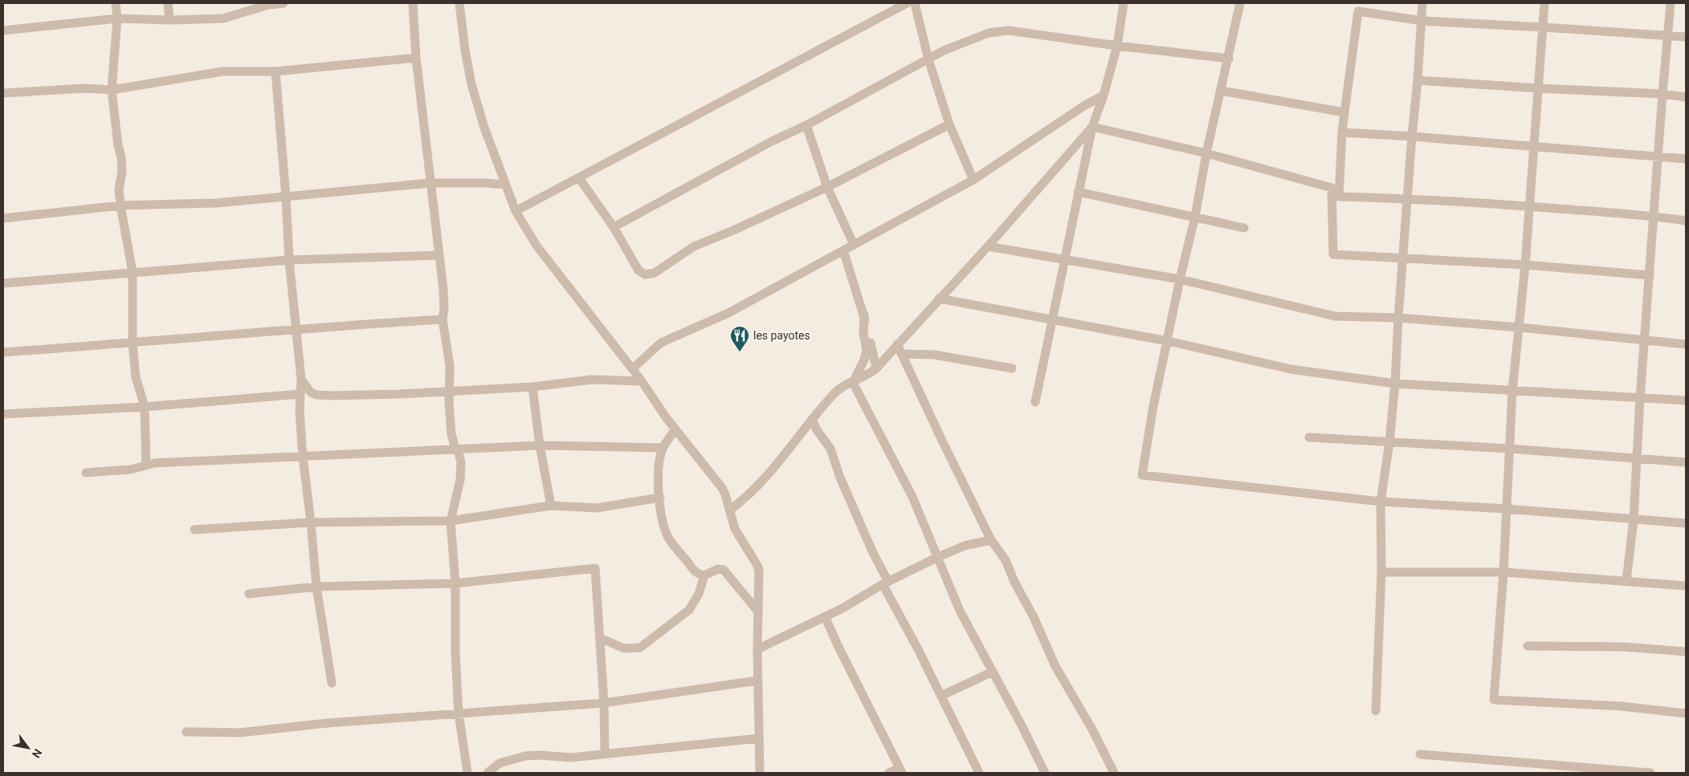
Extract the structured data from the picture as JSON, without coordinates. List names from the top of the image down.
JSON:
{
  "places": {
    "restaurant": ["les payotes"]
  },
  "north": "bottom right"
}
